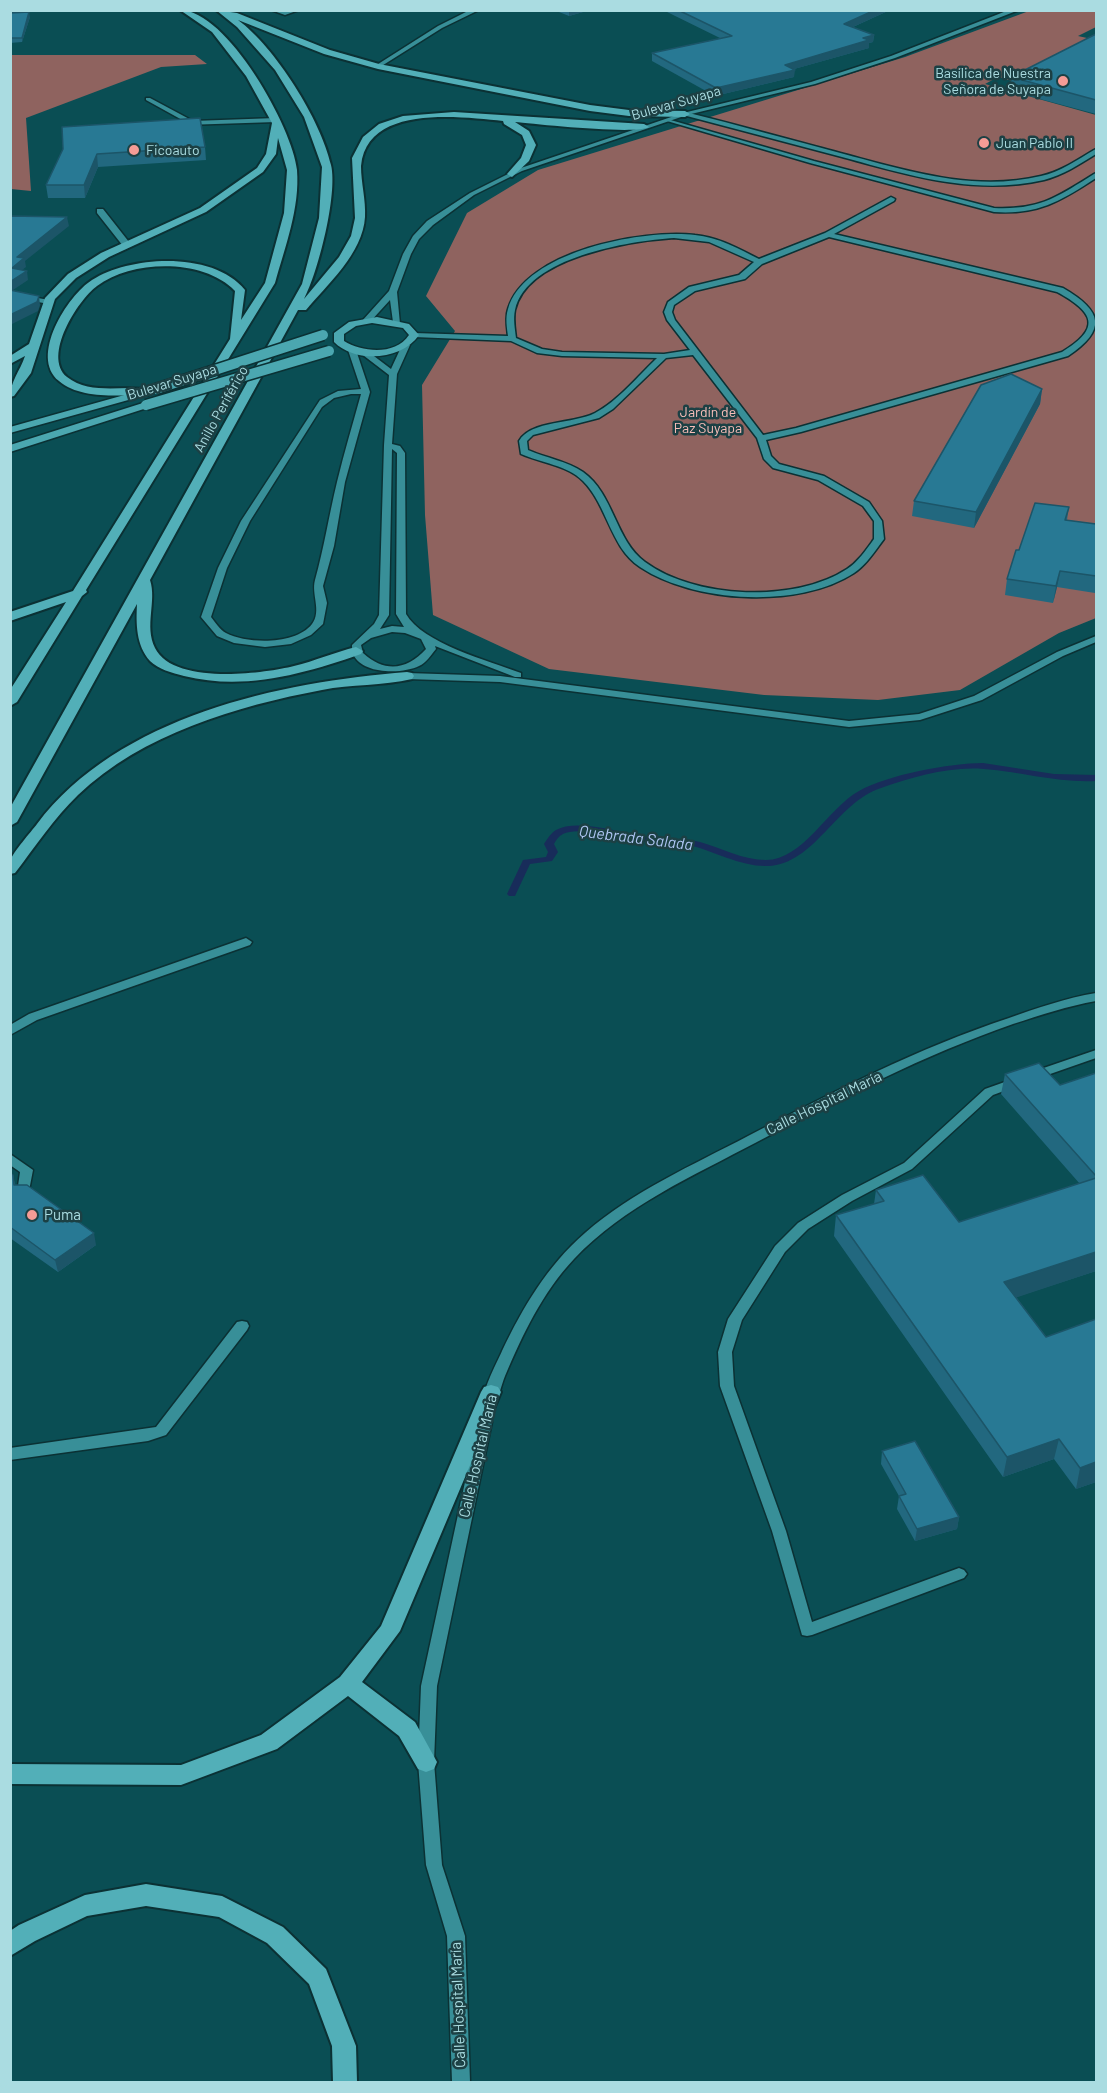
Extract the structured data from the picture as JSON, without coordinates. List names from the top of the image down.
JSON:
{
  "streets": {
    "highway": ["Anillo Periférico"],
    "main road": ["Bulevar Suyapa"],
    "street": ["Calle Hospital María"]
  },
  "water": ["Quebrada Salada"],
  "parks": ["Jardín de Paz Suyapa"],
  "places": [
    "Basílica de Nuestra Señora de Suyapa",
    "Juan Pablo II",
    "Ficoauto",
    "Puma"
  ]
}
